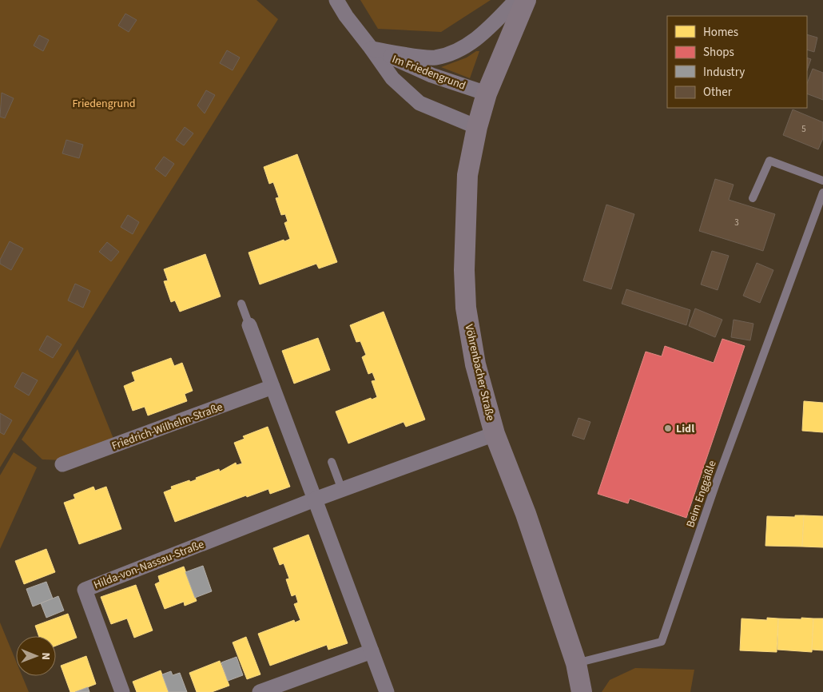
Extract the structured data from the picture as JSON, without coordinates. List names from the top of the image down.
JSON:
{
  "streets": {
    "street": [
      "Im Friedengrund",
      "Vöhrenbacher Straße",
      "Friedrich-Wilhelm-Straße",
      "Hilda-von-Nassau-Straße"
    ],
    "lane": ["Beim Enggäßle"]
  },
  "crossings": [
    ["Im Friedengrund", "Vöhrenbacher Straße"],
    ["Vöhrenbacher Straße", "Beim Enggäßle"]
  ],
  "parks": ["Friedengrund"],
  "places": ["Lidl"],
  "house_numbers": ["5", "3"],
  "legend": [
    "Homes",
    "Shops",
    "Industry",
    "Other"
  ],
  "north": "right"
}
